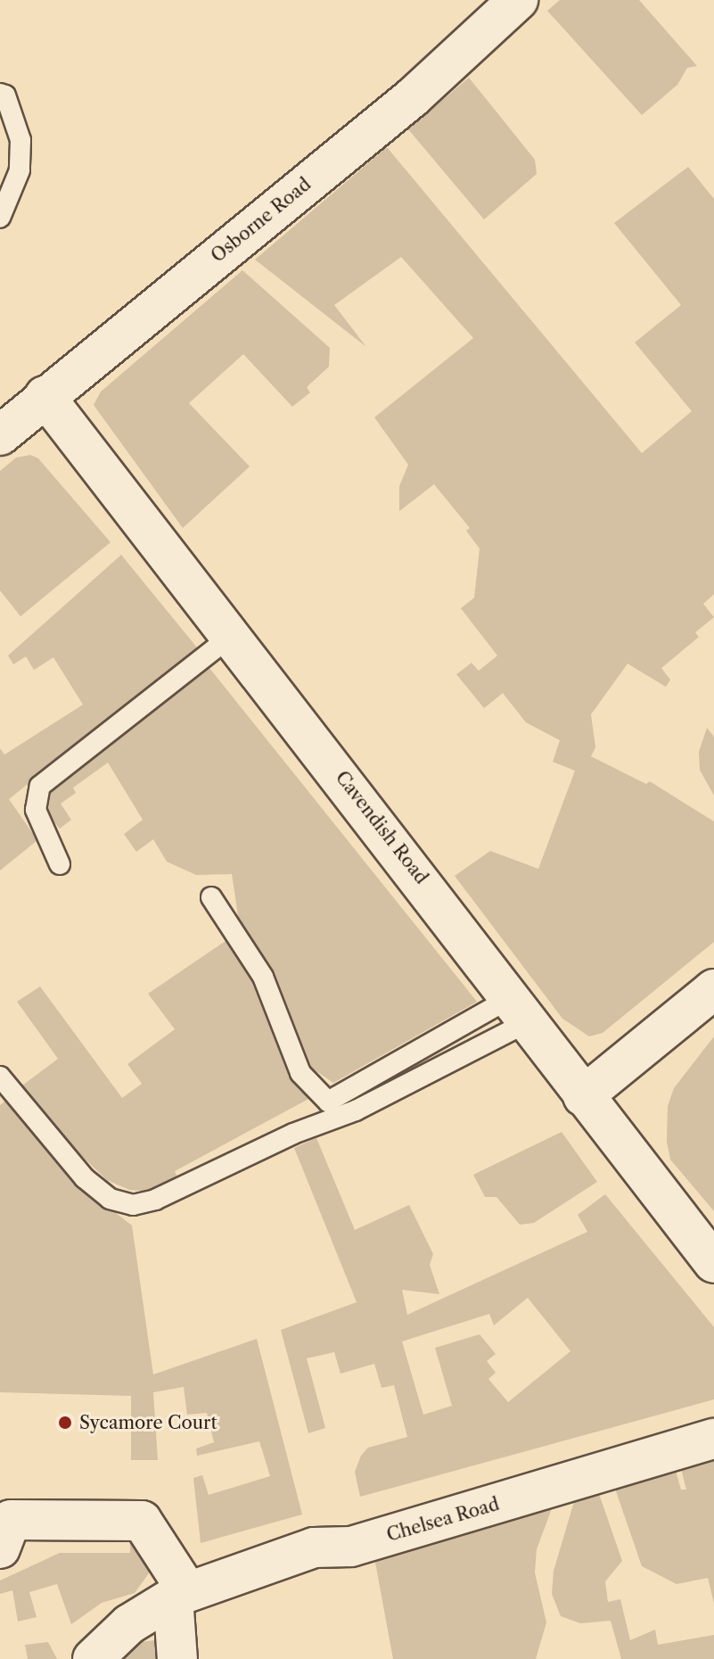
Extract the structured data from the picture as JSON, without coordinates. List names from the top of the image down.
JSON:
{
  "streets": {
    "street": ["Osborne Road", "Cavendish Road", "Chelsea Road"]
  },
  "crossings": [
    ["Osborne Road", "Cavendish Road"]
  ],
  "places": ["Sycamore Court"]
}
